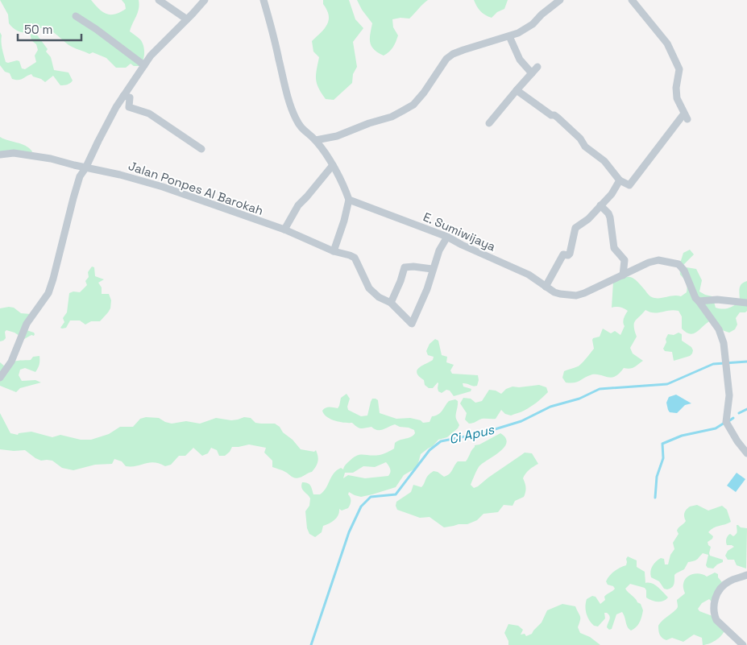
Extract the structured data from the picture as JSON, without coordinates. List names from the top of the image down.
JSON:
{
  "streets": {
    "street": ["Jalan Ponpes Al Barokah", "E. Sumiwijaya"]
  },
  "water": ["Ci Apus"],
  "scale_bar": "50 m"
}
